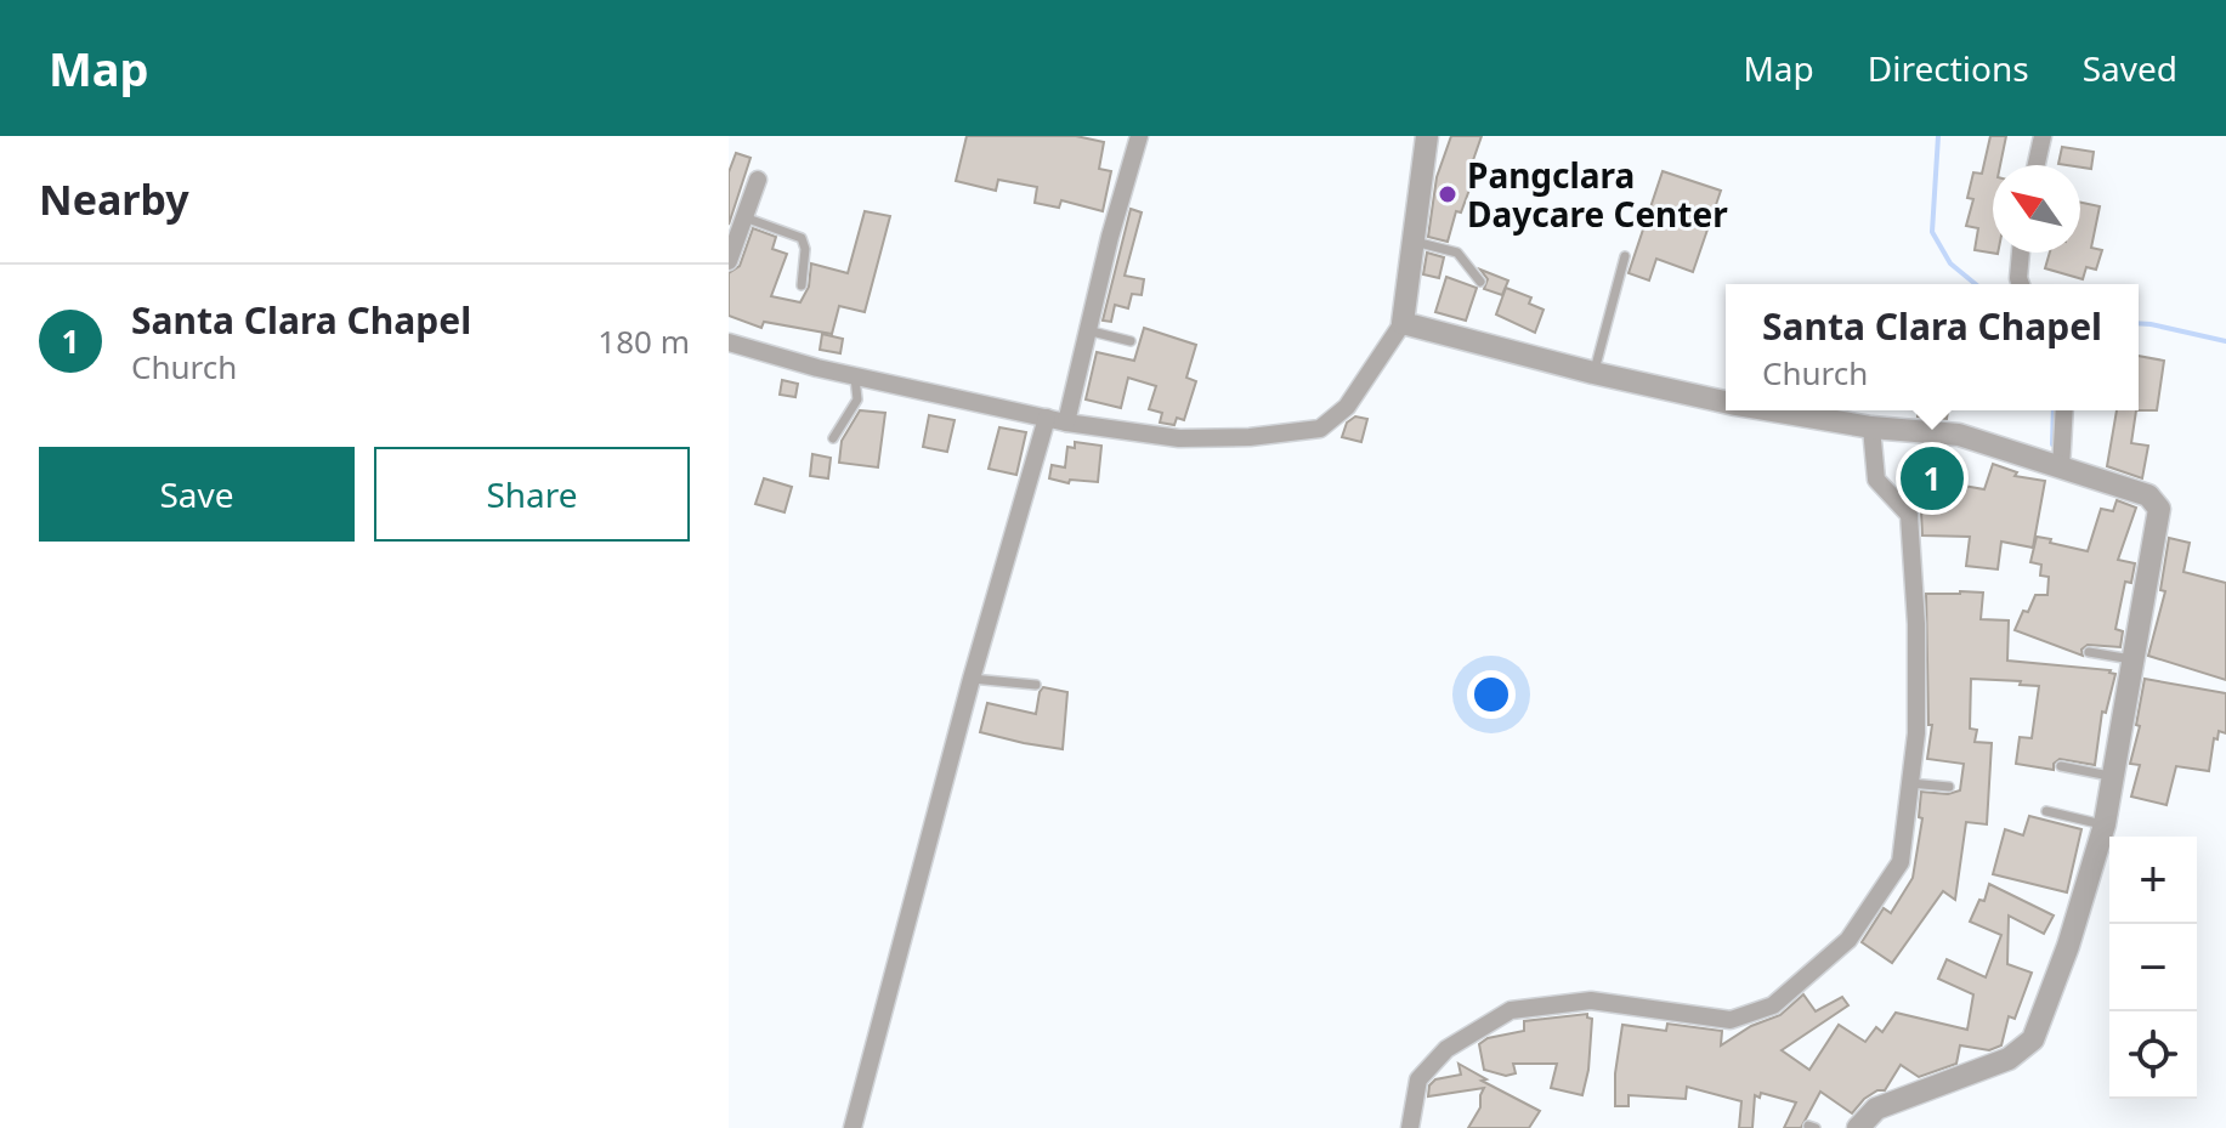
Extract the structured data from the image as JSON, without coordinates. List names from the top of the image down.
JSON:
{
  "places": ["Pangclara Daycare Center"],
  "north": "top left",
  "page": {
    "header": "Map",
    "nav": ["Map", "Directions", "Saved"],
    "heading": "Nearby",
    "list": [
      {
        "mark": "1",
        "name": "Santa Clara Chapel",
        "note": "Church",
        "value": "180 m"
      }
    ],
    "popup": ["Santa Clara Chapel", "Church"],
    "buttons": ["Save", "Share"],
    "pins": "1",
    "map_buttons": ["+", "−"]
  }
}
